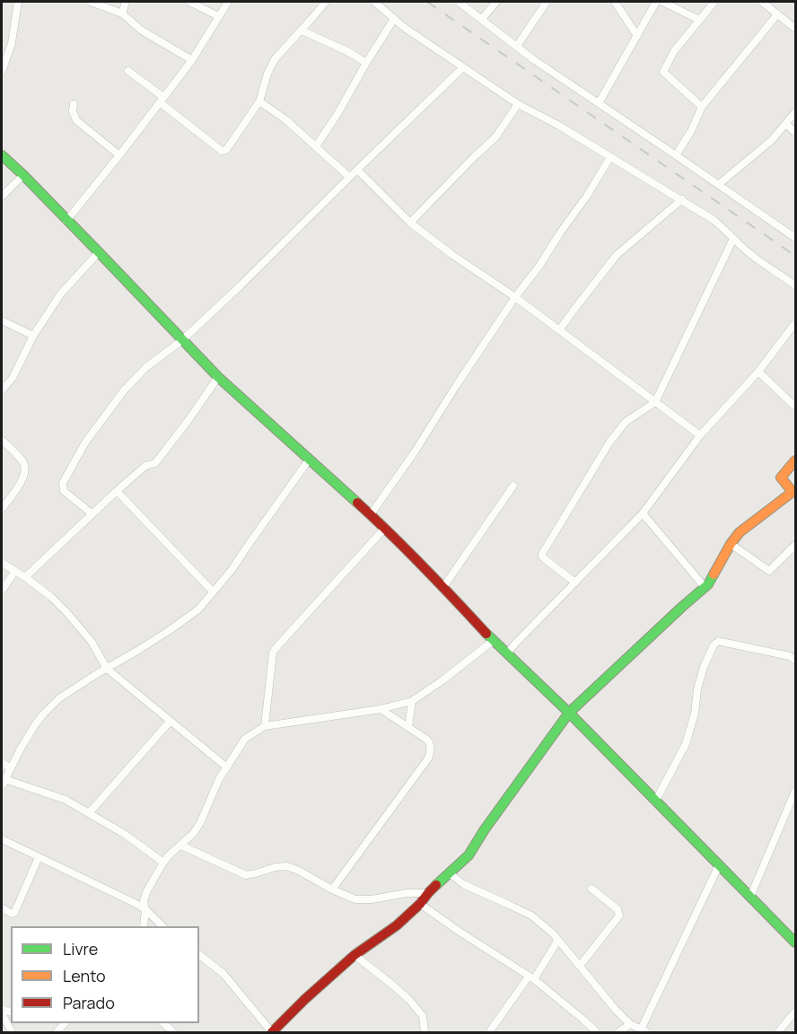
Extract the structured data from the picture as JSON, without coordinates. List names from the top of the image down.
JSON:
{
  "legend": ["Livre", "Lento", "Parado"]
}
